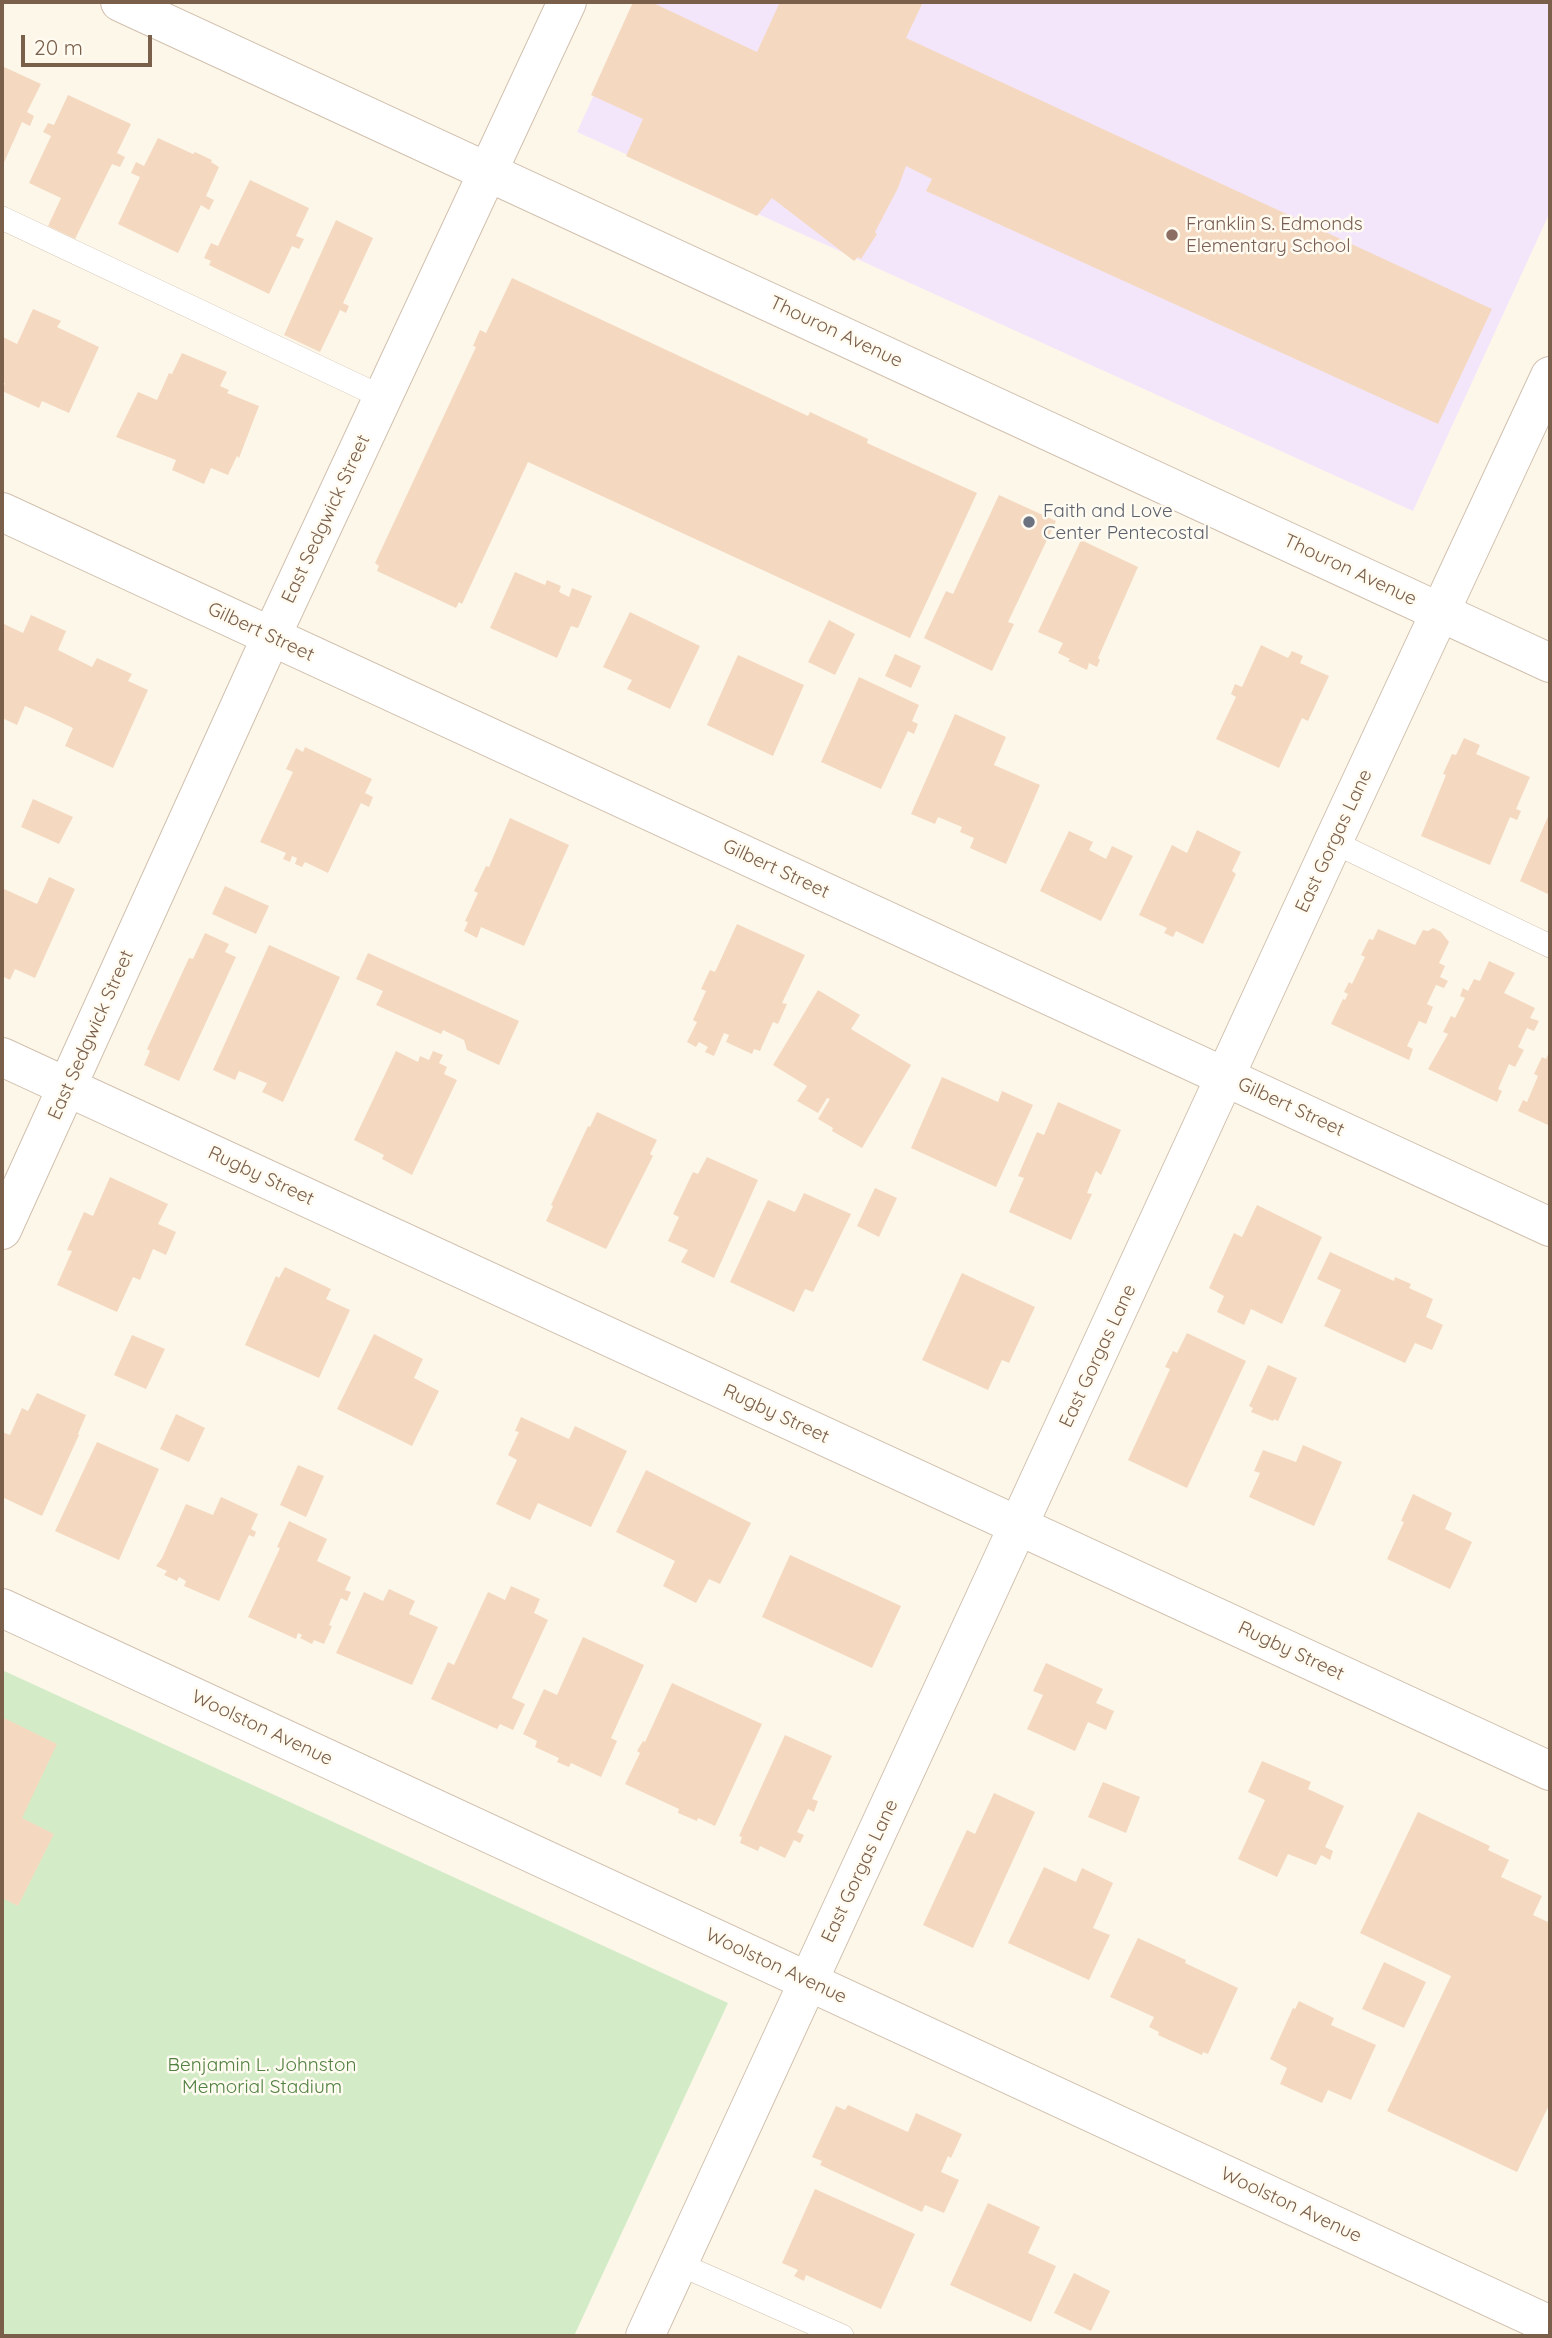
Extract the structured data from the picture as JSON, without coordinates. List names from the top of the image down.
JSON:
{
  "streets": {
    "street": [
      "Thouron Avenue",
      "East Sedgwick Street",
      "Gilbert Street",
      "East Gorgas Lane",
      "Rugby Street",
      "Woolston Avenue"
    ]
  },
  "crossings": [
    ["Thouron Avenue", "East Sedgwick Street"],
    ["Thouron Avenue", "East Gorgas Lane"],
    ["East Sedgwick Street", "Gilbert Street"],
    ["East Sedgwick Street", "Rugby Street"],
    ["Gilbert Street", "East Gorgas Lane"],
    ["East Gorgas Lane", "Rugby Street"],
    ["East Gorgas Lane", "Woolston Avenue"]
  ],
  "parks": ["Benjamin L. Johnston Memorial Stadium"],
  "places": ["Franklin S. Edmonds Elementary School", "Faith and Love Center Pentecostal"],
  "scale_bar": "20 m"
}
